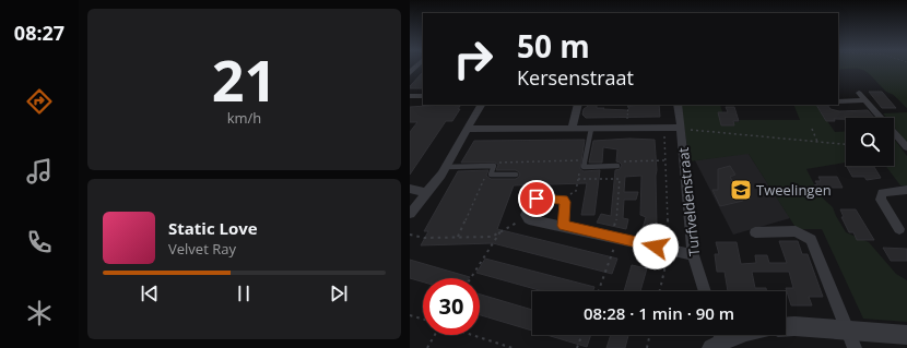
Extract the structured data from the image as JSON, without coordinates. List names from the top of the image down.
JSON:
{
  "streets": {
    "street": ["Turfveldenstraat"]
  },
  "places": {
    "school or university": ["Tweelingen"]
  },
  "page": {
    "tabs": "08:27",
    "tile": ["21", "km/h"],
    "turn": ["50 m", "Kersenstraat"],
    "song": ["Static Love", "Velvet Ray"],
    "limit": "30",
    "trip": "08:28 · 1 min · 90 m"
  }
}
